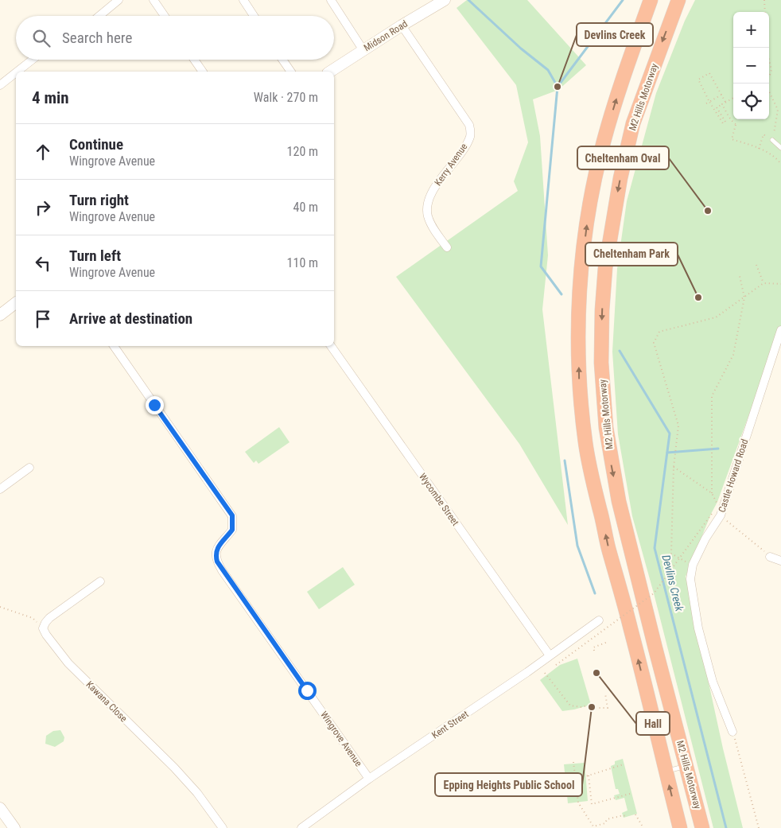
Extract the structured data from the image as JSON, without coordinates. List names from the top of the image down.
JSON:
{
  "streets": {
    "highway": ["M2 Hills Motorway"],
    "street": [
      "Midson Road",
      "Kerry Avenue",
      "Castle Howard Road",
      "Wycombe Street",
      "Kawana Close",
      "Kent Street",
      "Wingrove Avenue"
    ]
  },
  "crossings": [
    ["Midson Road", "Kerry Avenue"],
    ["Wycombe Street", "Kent Street"],
    ["Kent Street", "Wingrove Avenue"]
  ],
  "water": ["Devlins Creek"],
  "places": [
    "Devlins Creek",
    "Cheltenham Oval",
    "Cheltenham Park",
    "Hall",
    "Epping Heights Public School"
  ],
  "page": {
    "map_buttons": ["+", "−"],
    "search": "Search here",
    "heading": ["4 min", "Walk · 270 m"],
    "list": [
      ["Continue", "Wingrove Avenue", "120 m"],
      ["Turn right", "Wingrove Avenue", "40 m"],
      ["Turn left", "Wingrove Avenue", "110 m"],
      "Arrive at destination"
    ]
  }
}
